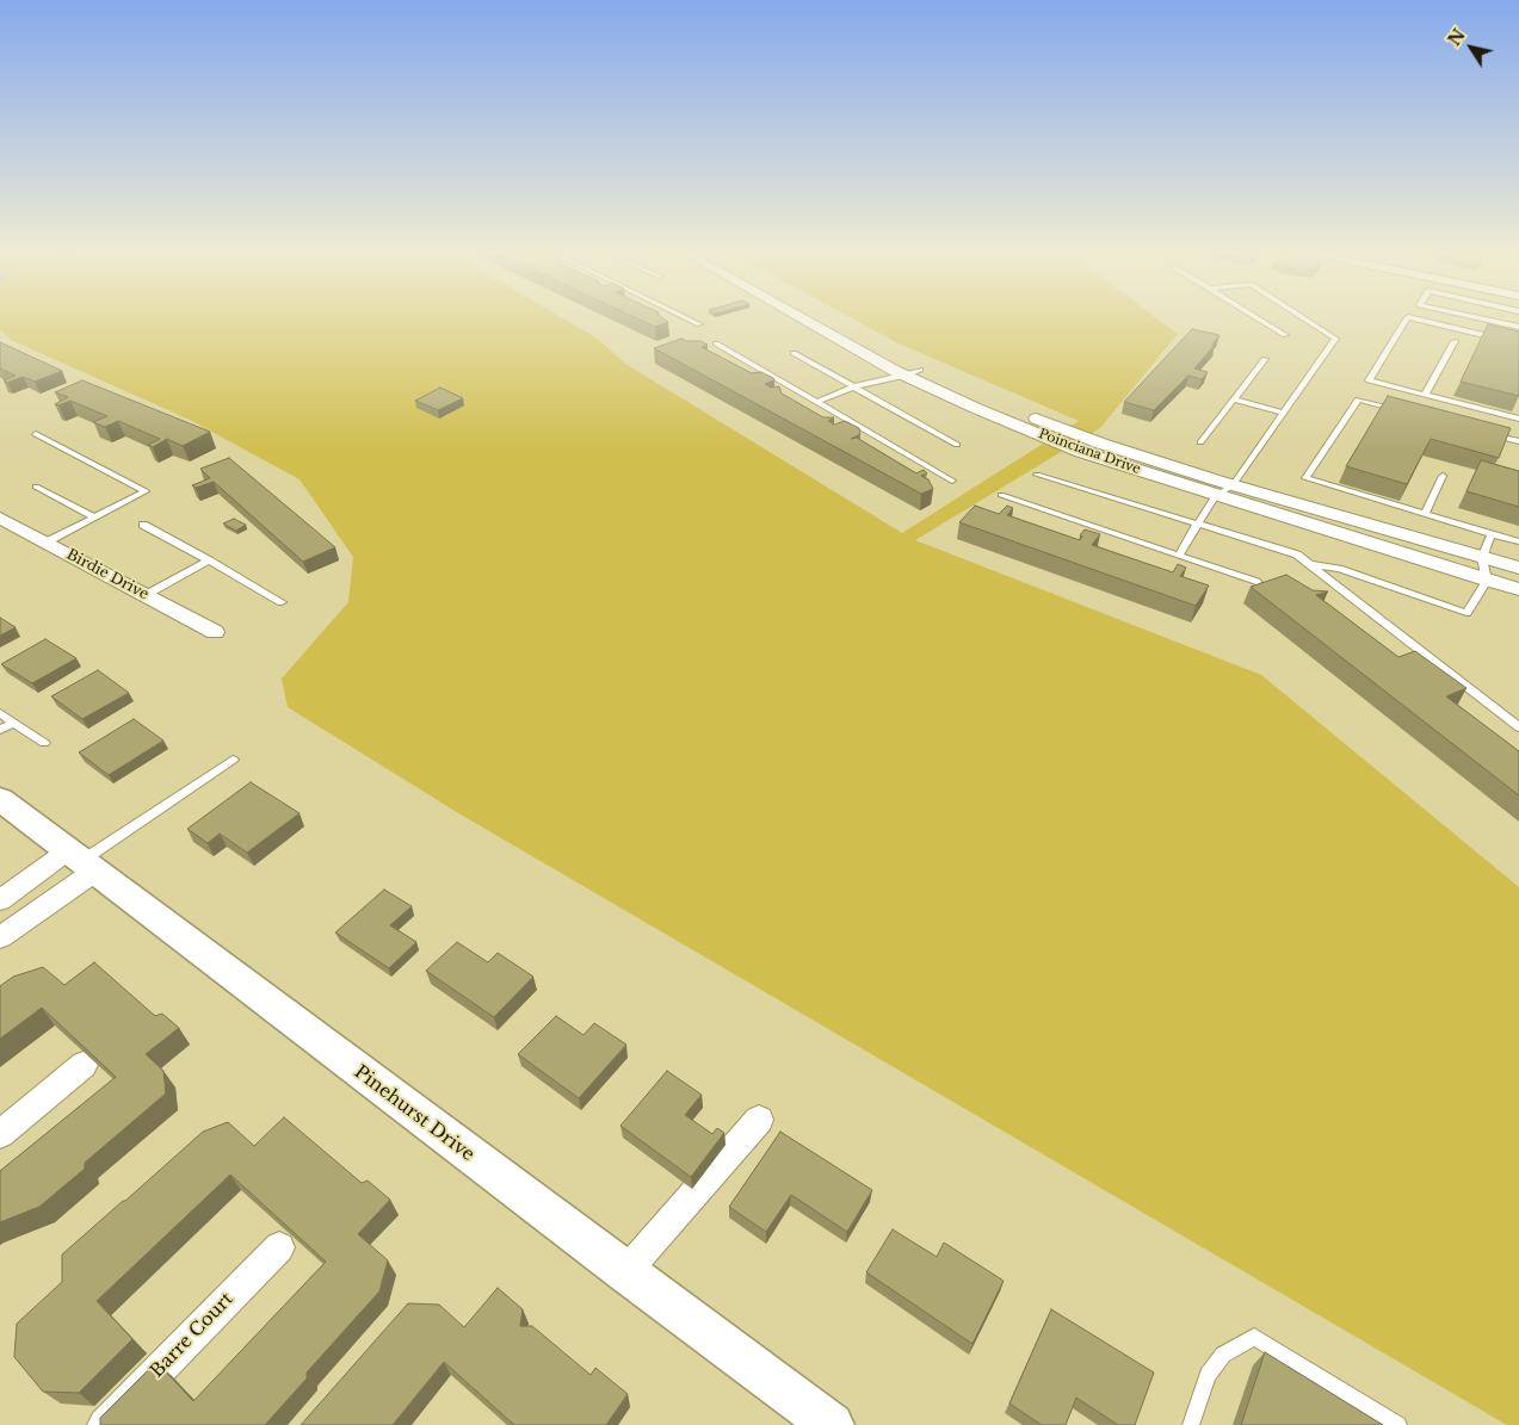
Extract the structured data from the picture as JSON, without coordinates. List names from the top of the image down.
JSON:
{
  "streets": {
    "street": [
      "Poinciana Drive",
      "Birdie Drive",
      "Pinehurst Drive",
      "Barre Court"
    ]
  },
  "north": "top left"
}
